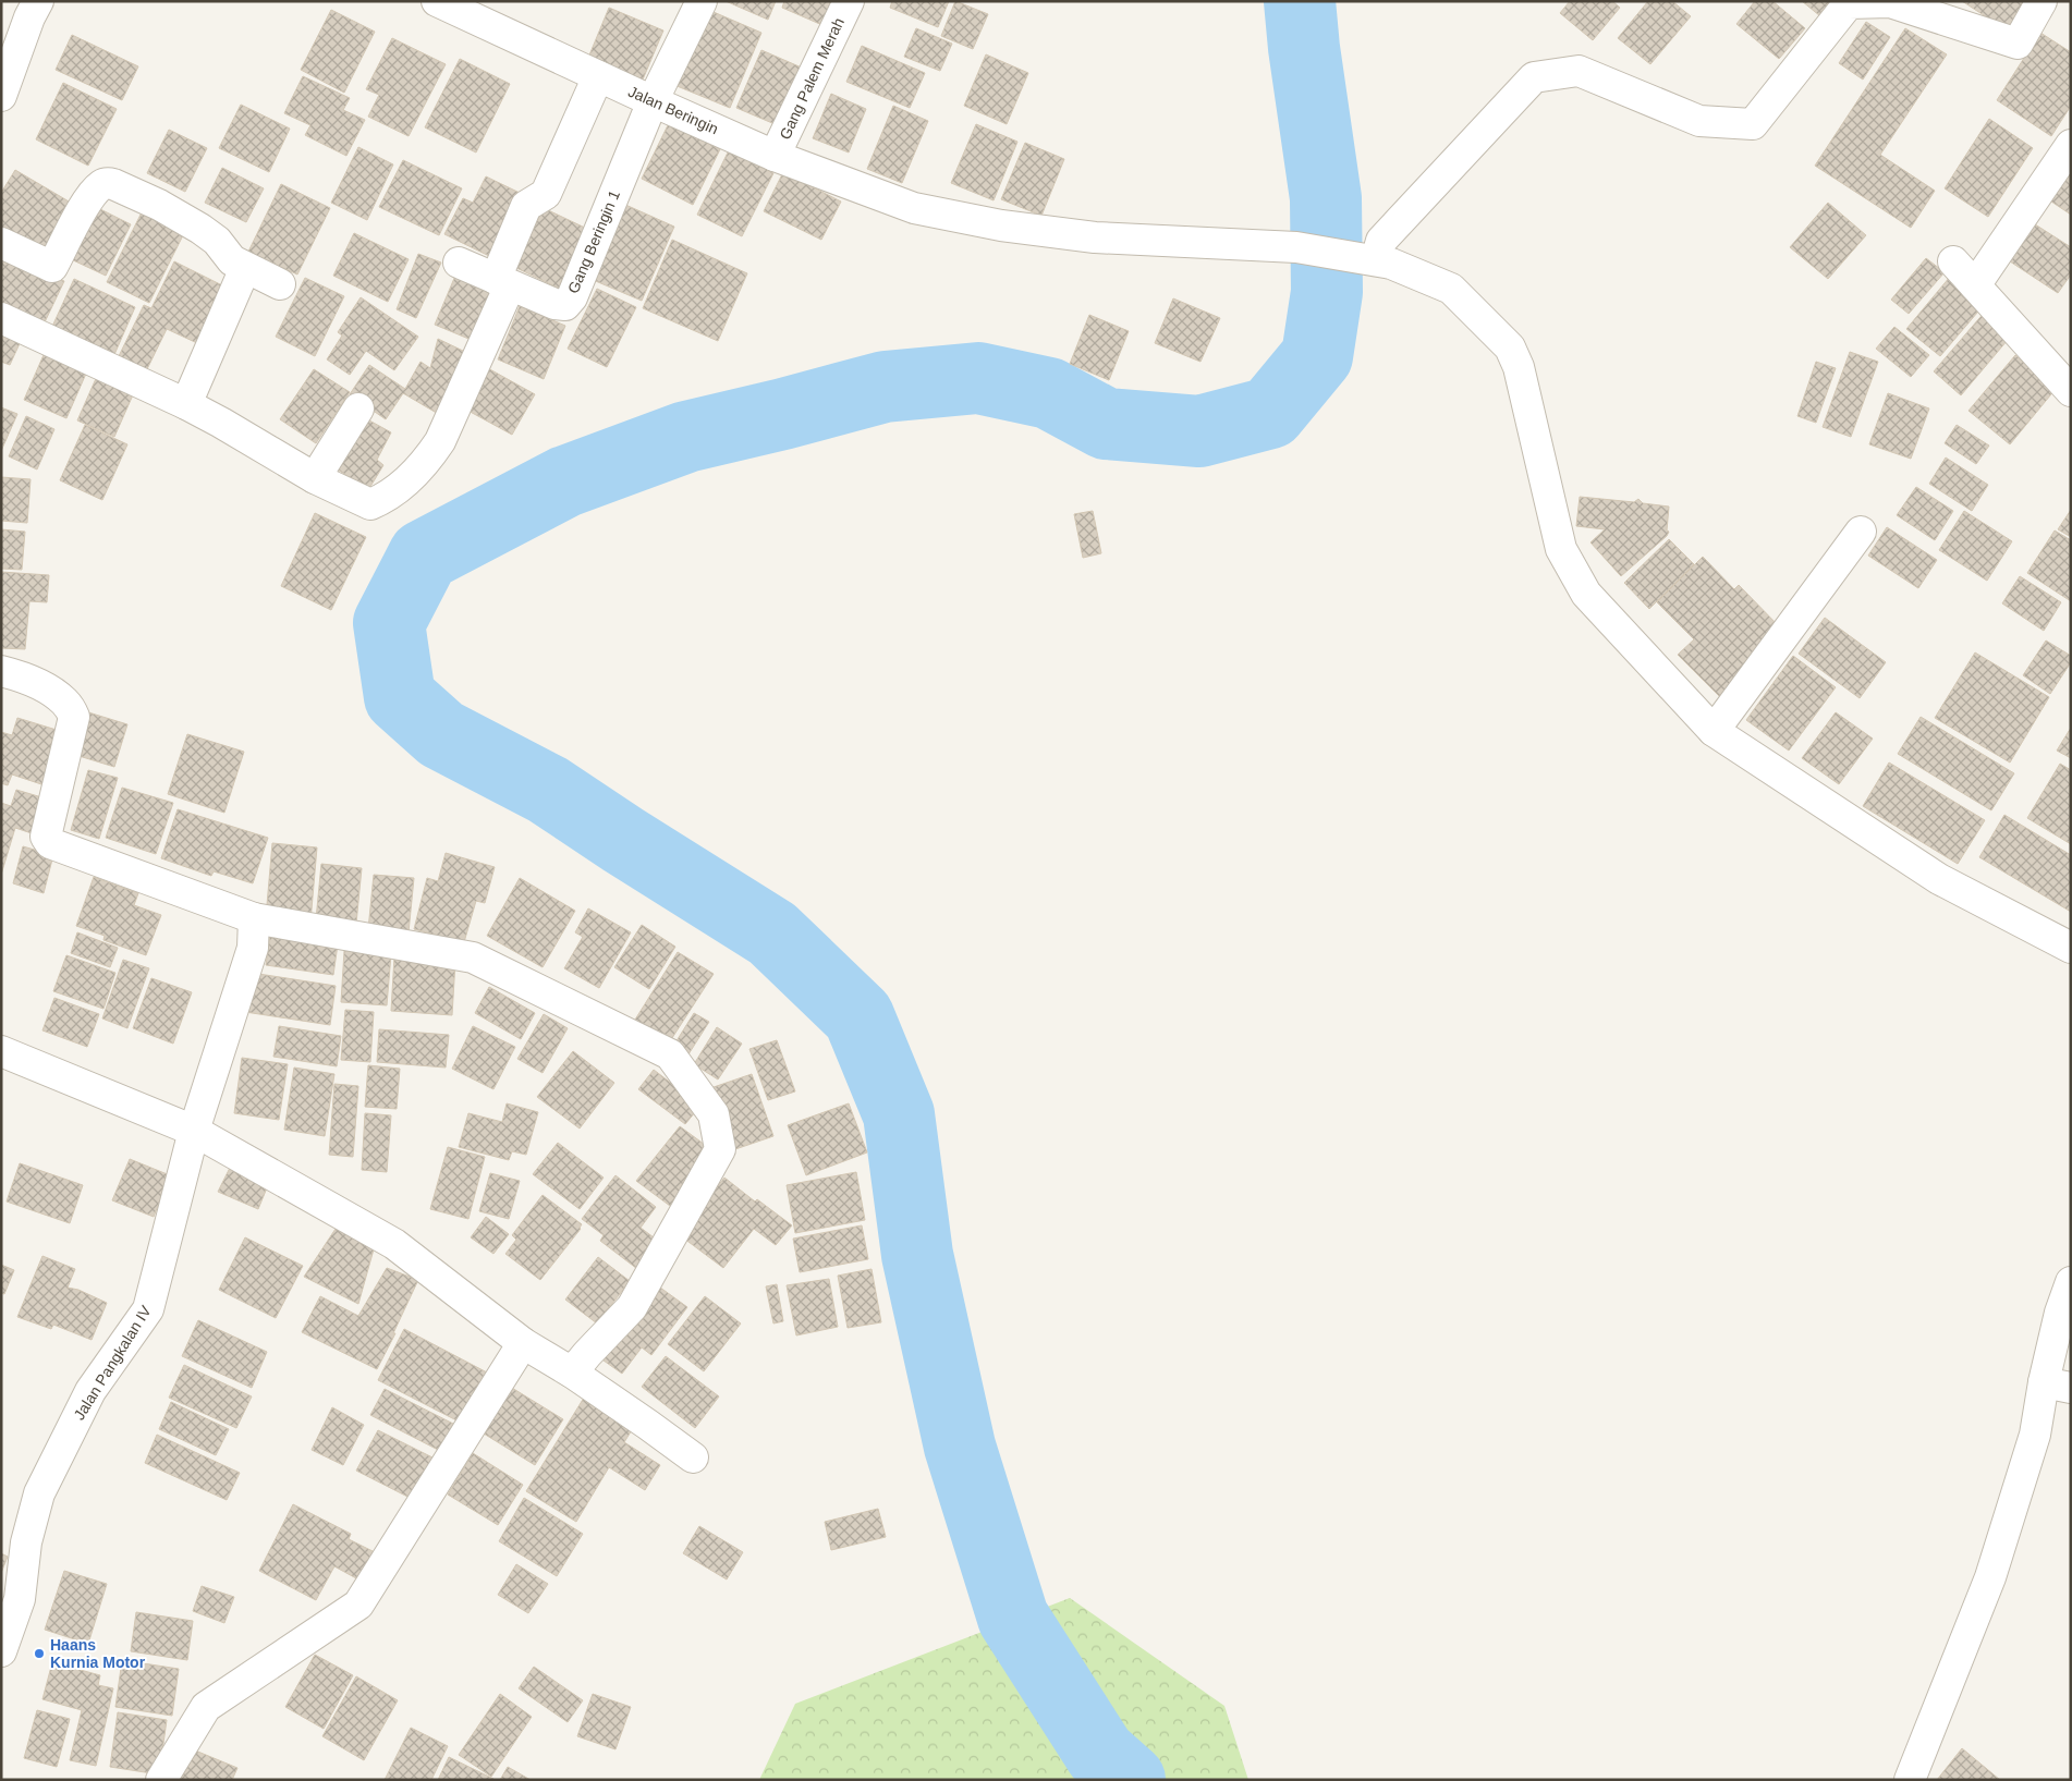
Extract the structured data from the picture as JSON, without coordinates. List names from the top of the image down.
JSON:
{
  "streets": {
    "street": [
      "Gang Palem Merah",
      "Jalan Beringin",
      "Gang Beringin 1",
      "Jalan Pangkalan IV"
    ]
  },
  "crossings": [
    ["Gang Palem Merah", "Jalan Beringin"],
    ["Jalan Beringin", "Gang Beringin 1"]
  ],
  "places": ["Haans Kurnia Motor"]
}
